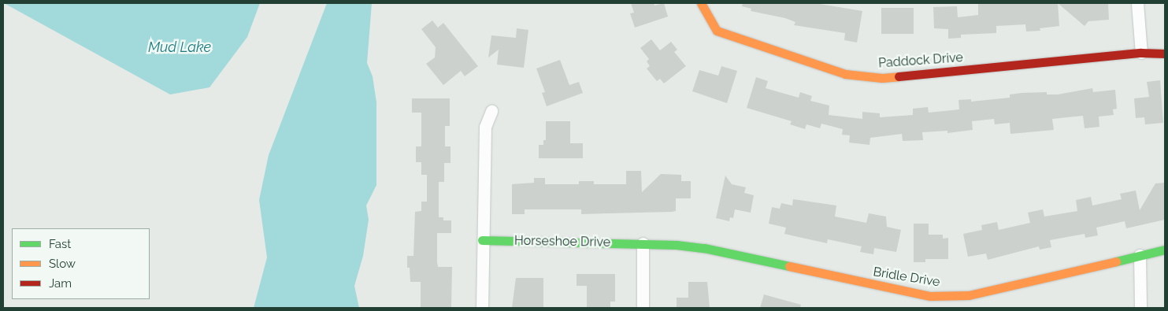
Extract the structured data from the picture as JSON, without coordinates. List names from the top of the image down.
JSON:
{
  "streets": {
    "street": ["Paddock Drive", "Horseshoe Drive", "Bridle Drive"]
  },
  "crossings": [
    ["Horseshoe Drive", "Bridle Drive"]
  ],
  "water": ["Mud Lake"],
  "legend": ["Fast", "Slow", "Jam"]
}
